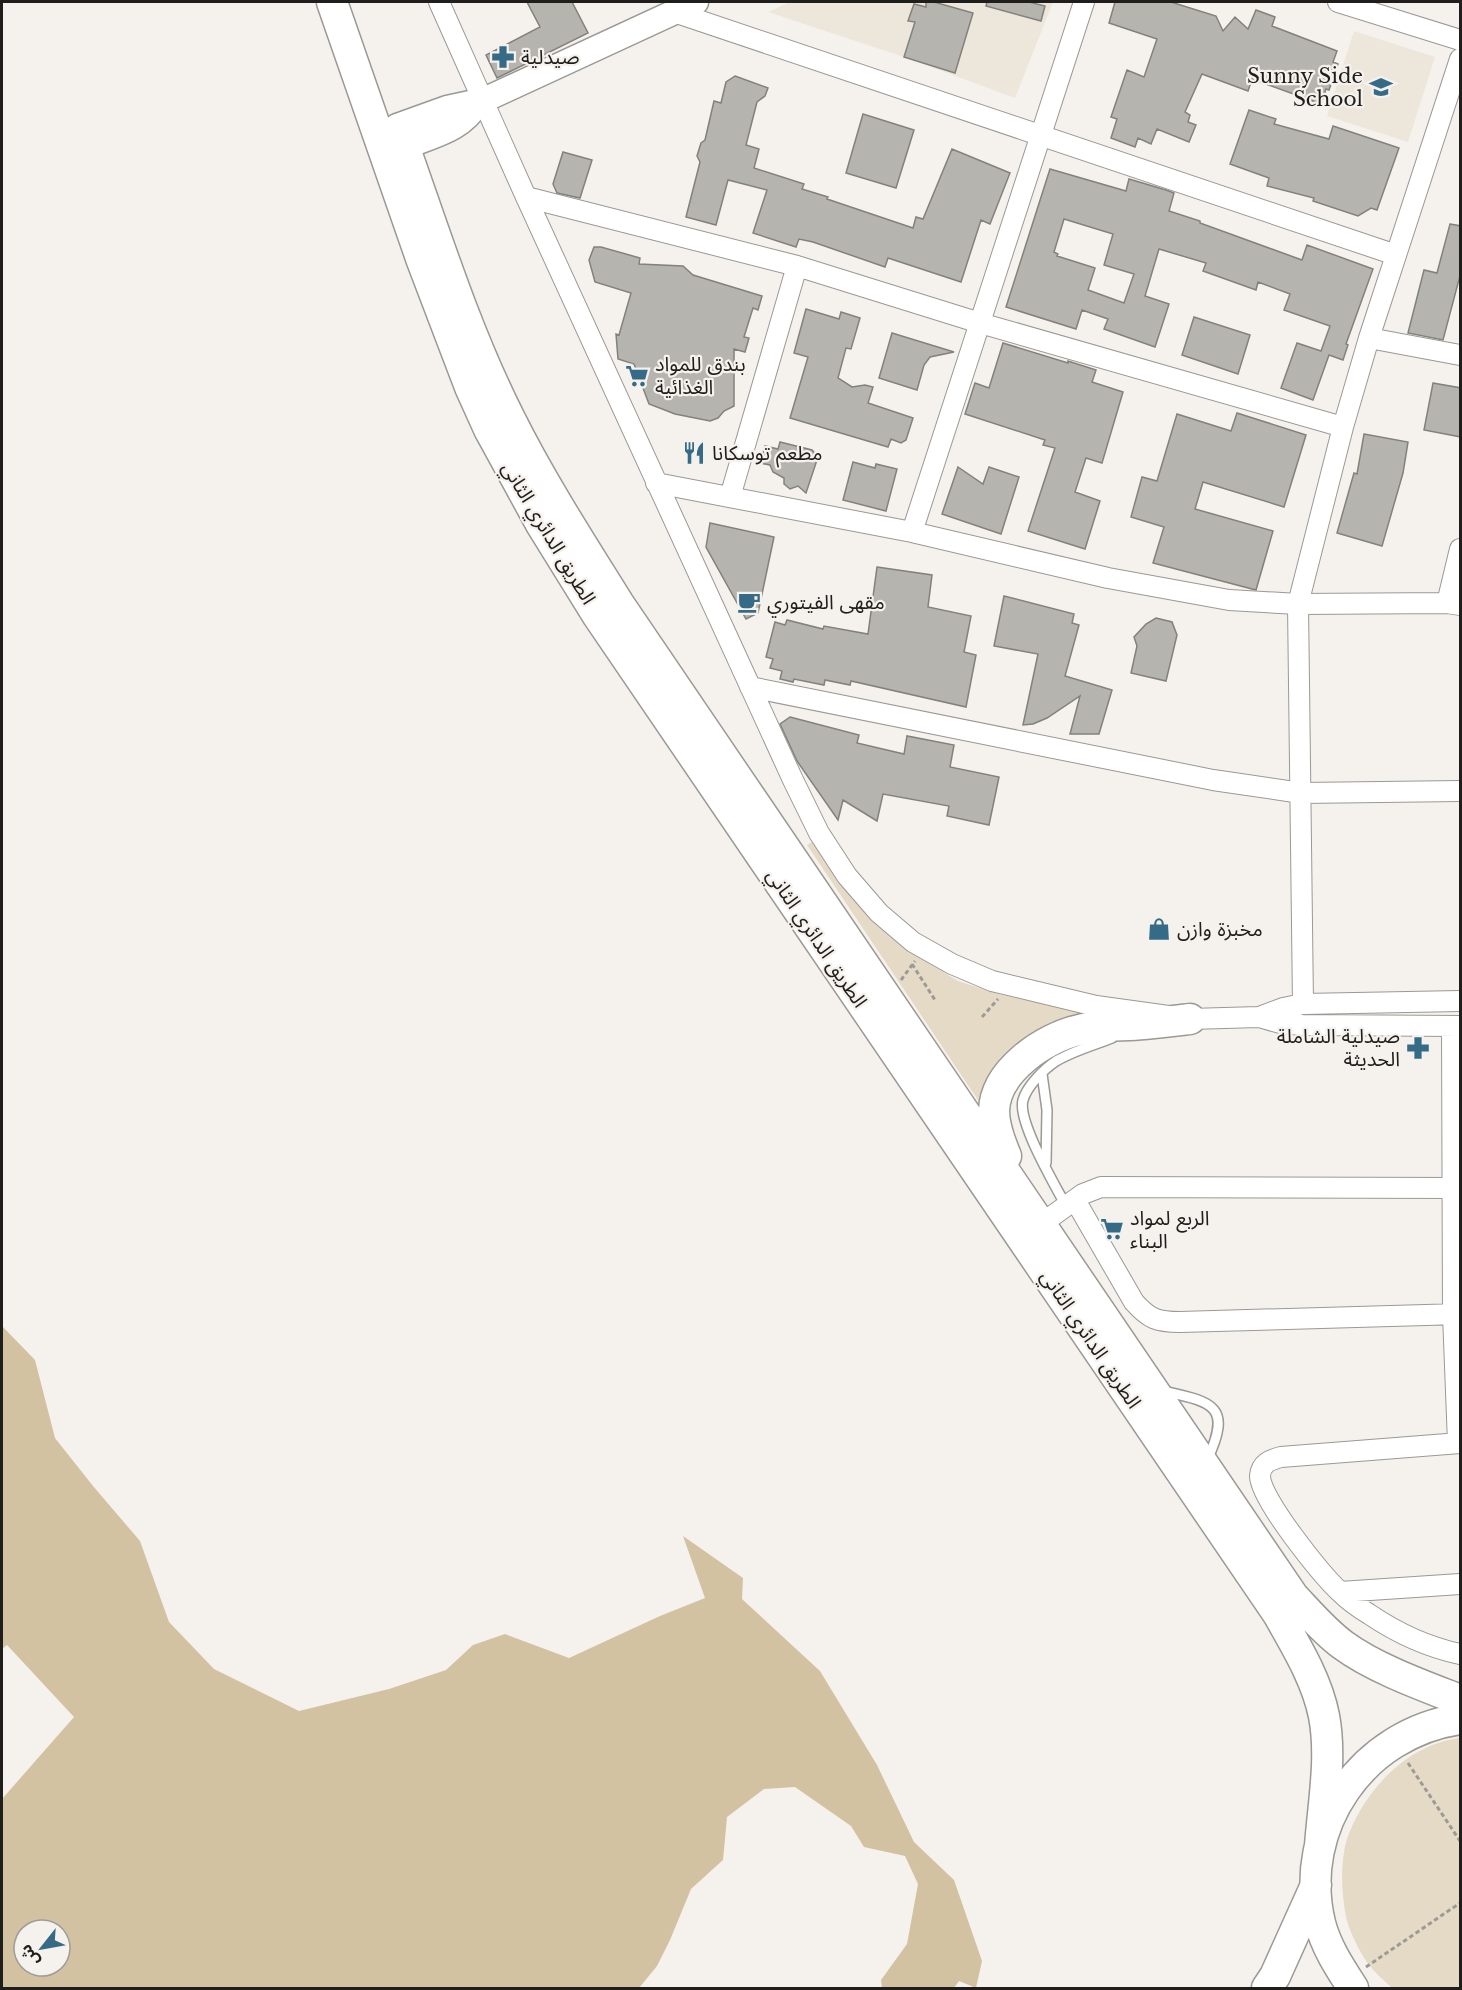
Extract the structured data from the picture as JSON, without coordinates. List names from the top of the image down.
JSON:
{
  "streets": {
    "main road": ["الطريق الدائري الثاني"]
  },
  "places": {
    "pharmacy": ["صيدلية", "صيدلية الشاملة الحديثة"],
    "school or university": ["Sunny Side School"],
    "supermarket": ["بندق للمواد الغذائية", "الربع لمواد البناء"],
    "restaurant": ["مطعم توسكانا"],
    "cafe": ["مقهى الفيتوري"],
    "shop": ["مخبزة وازن"]
  },
  "north": "bottom left"
}
